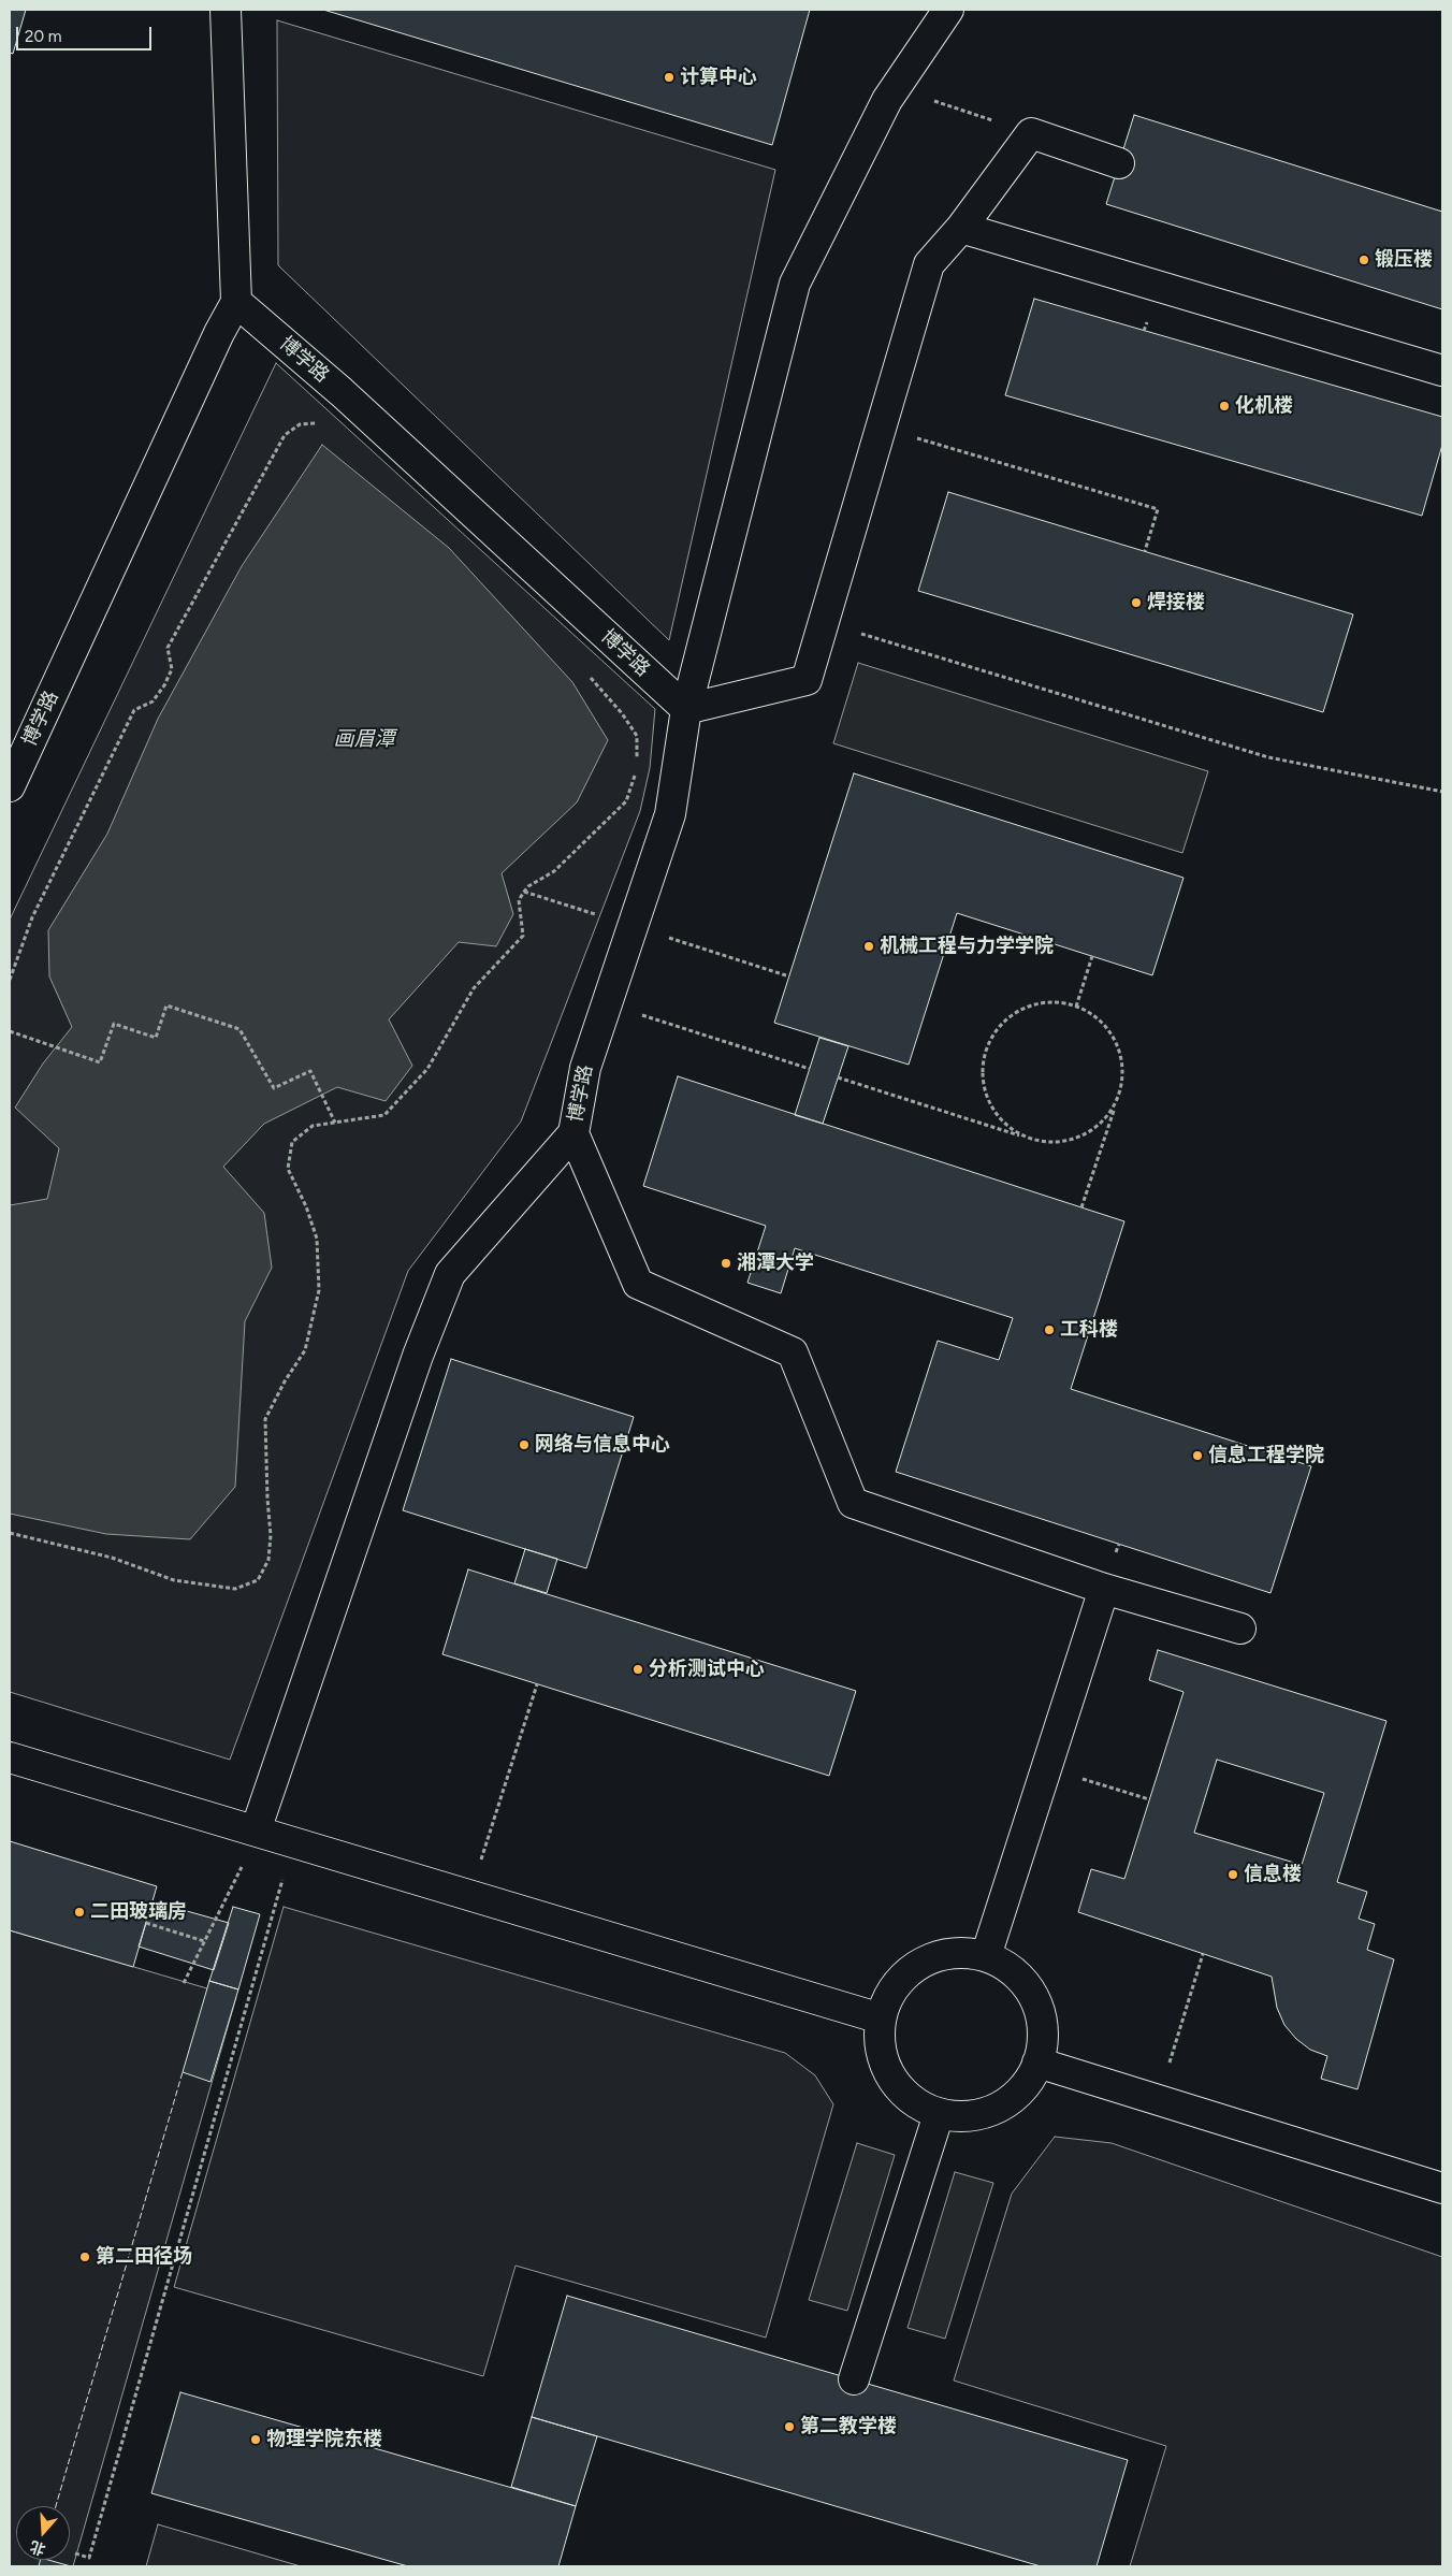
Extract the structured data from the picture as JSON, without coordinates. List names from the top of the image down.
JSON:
{
  "streets": {
    "street": ["博学路"]
  },
  "water": ["画眉潭"],
  "places": [
    "计算中心",
    "锻压楼",
    "化机楼",
    "焊接楼",
    "机械工程与力学学院",
    "湘潭大学",
    "工科楼",
    "网络与信息中心",
    "信息工程学院",
    "分析测试中心",
    "信息楼",
    "二田玻璃房",
    "第二田径场",
    "第二教学楼",
    "物理学院东楼"
  ],
  "scale_bar": "20 m",
  "north": "bottom"
}
